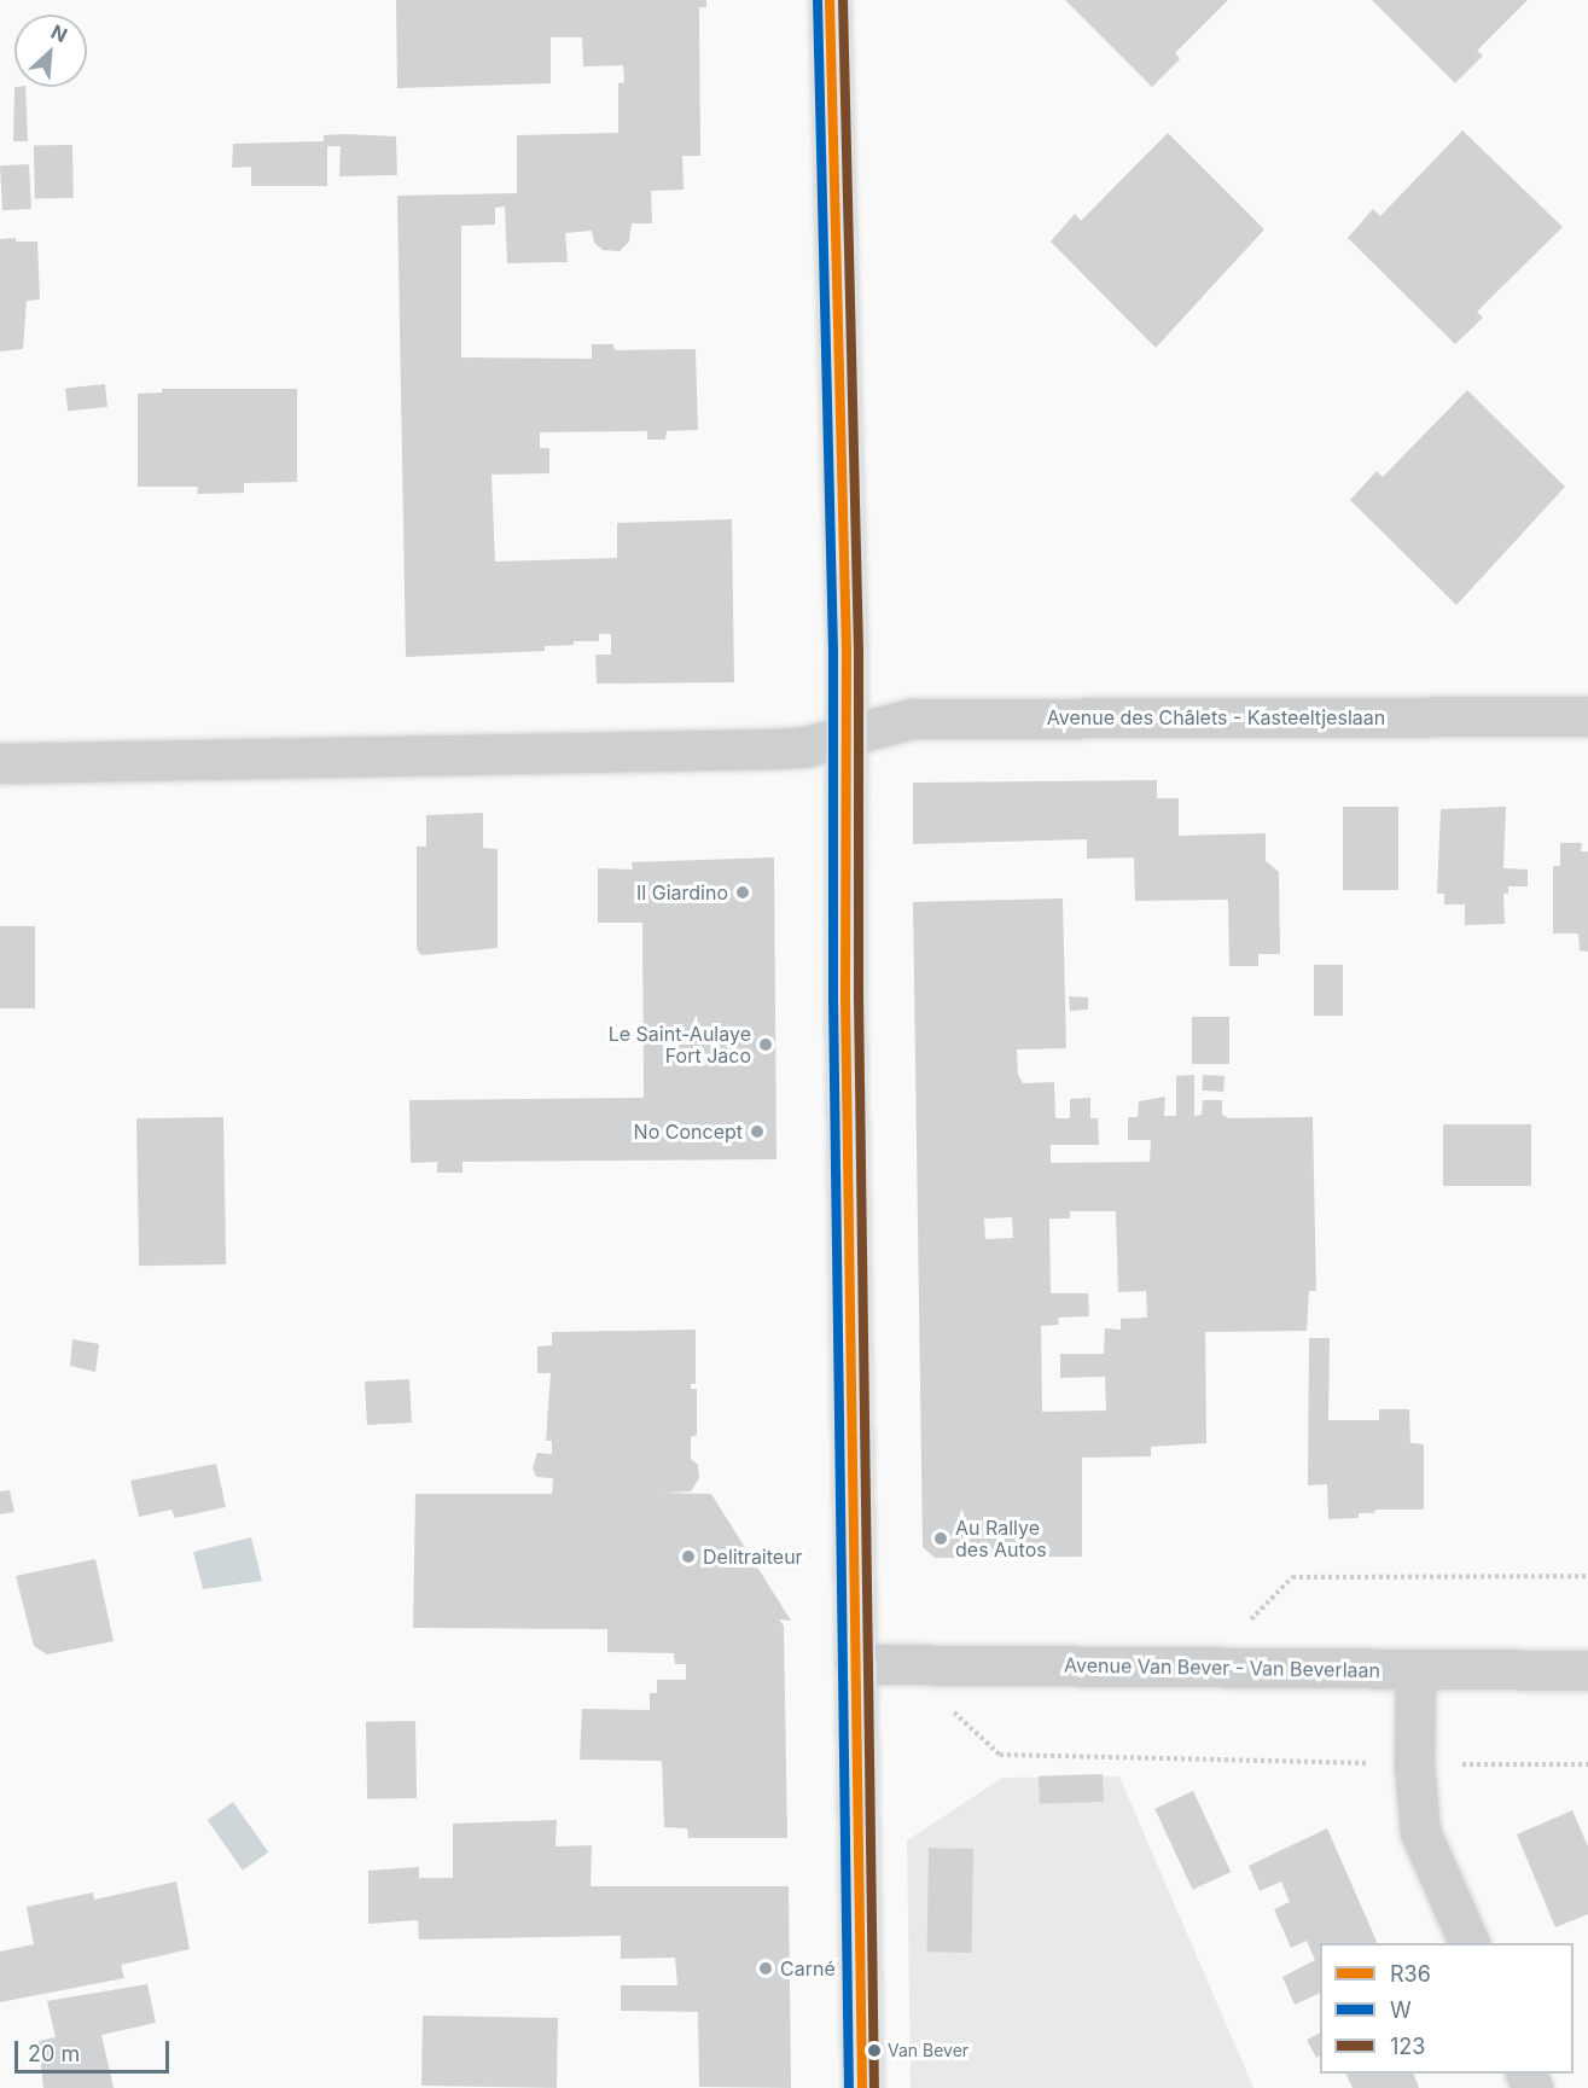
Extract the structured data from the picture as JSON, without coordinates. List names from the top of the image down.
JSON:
{
  "streets": {
    "street": ["Avenue des Châlets - Kasteeltjeslaan", "Avenue Van Bever - Van Beverlaan"]
  },
  "places": [
    "Il Giardino",
    "Le Saint-Aulaye Fort Jaco",
    "No Concept",
    "Au Rallye des Autos",
    "Delitraiteur",
    "Carné",
    "Van Bever"
  ],
  "lines": ["transit line R36", "transit line W", "transit line 123"],
  "legend": ["R36", "W", "123"],
  "scale_bar": "20 m",
  "north": "top right"
}
